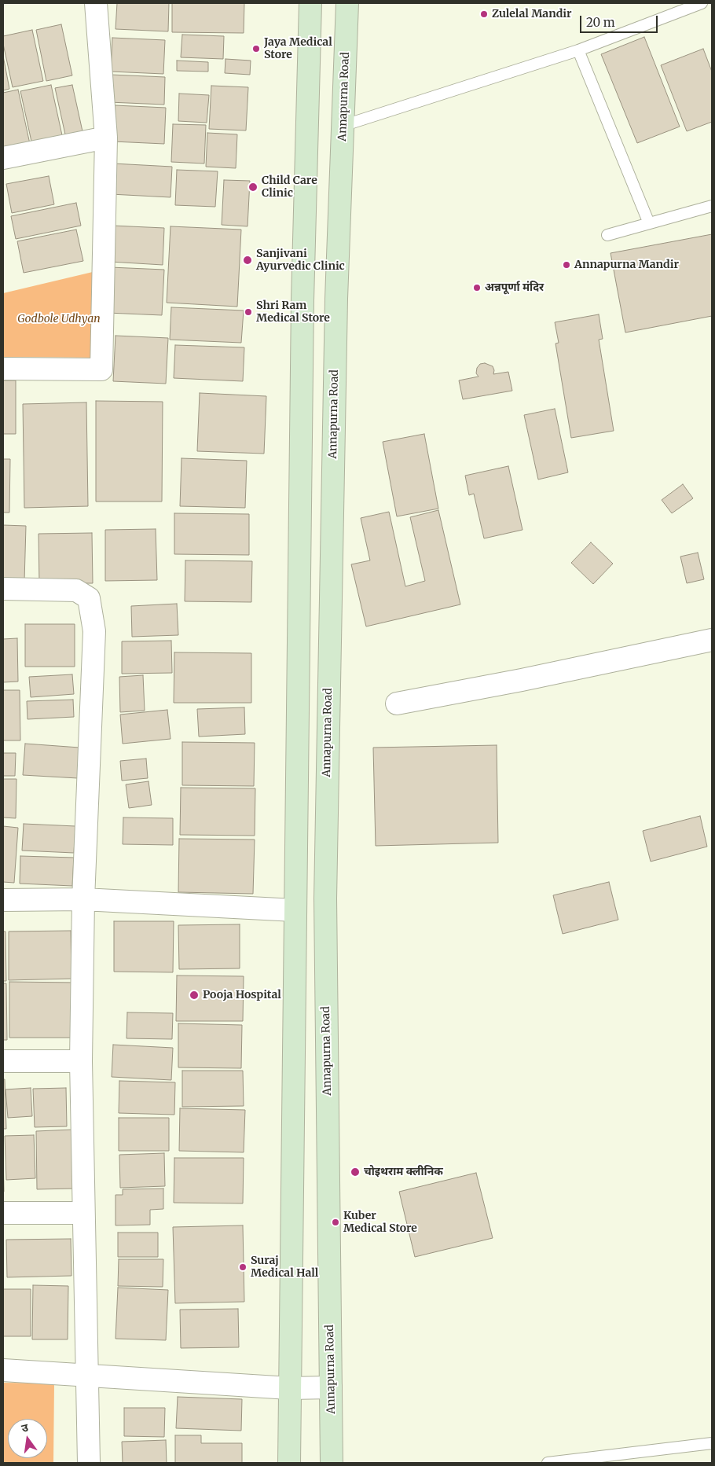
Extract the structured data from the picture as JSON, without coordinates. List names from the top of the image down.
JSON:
{
  "streets": {
    "main road": ["Annapurna Road"]
  },
  "parks": ["Godbole Udhyan"],
  "places": [
    "Zulelal Mandir",
    "Jaya Medical Store",
    "Child Care Clinic",
    "Sanjivani Ayurvedic Clinic",
    "Annapurna Mandir",
    "अन्नपूर्णा मंदिर",
    "Shri Ram Medical Store",
    "Pooja Hospital",
    "चोइथराम क्लीनिक",
    "Kuber Medical Store",
    "Suraj Medical Hall"
  ],
  "scale_bar": "20 m",
  "north": "top"
}
